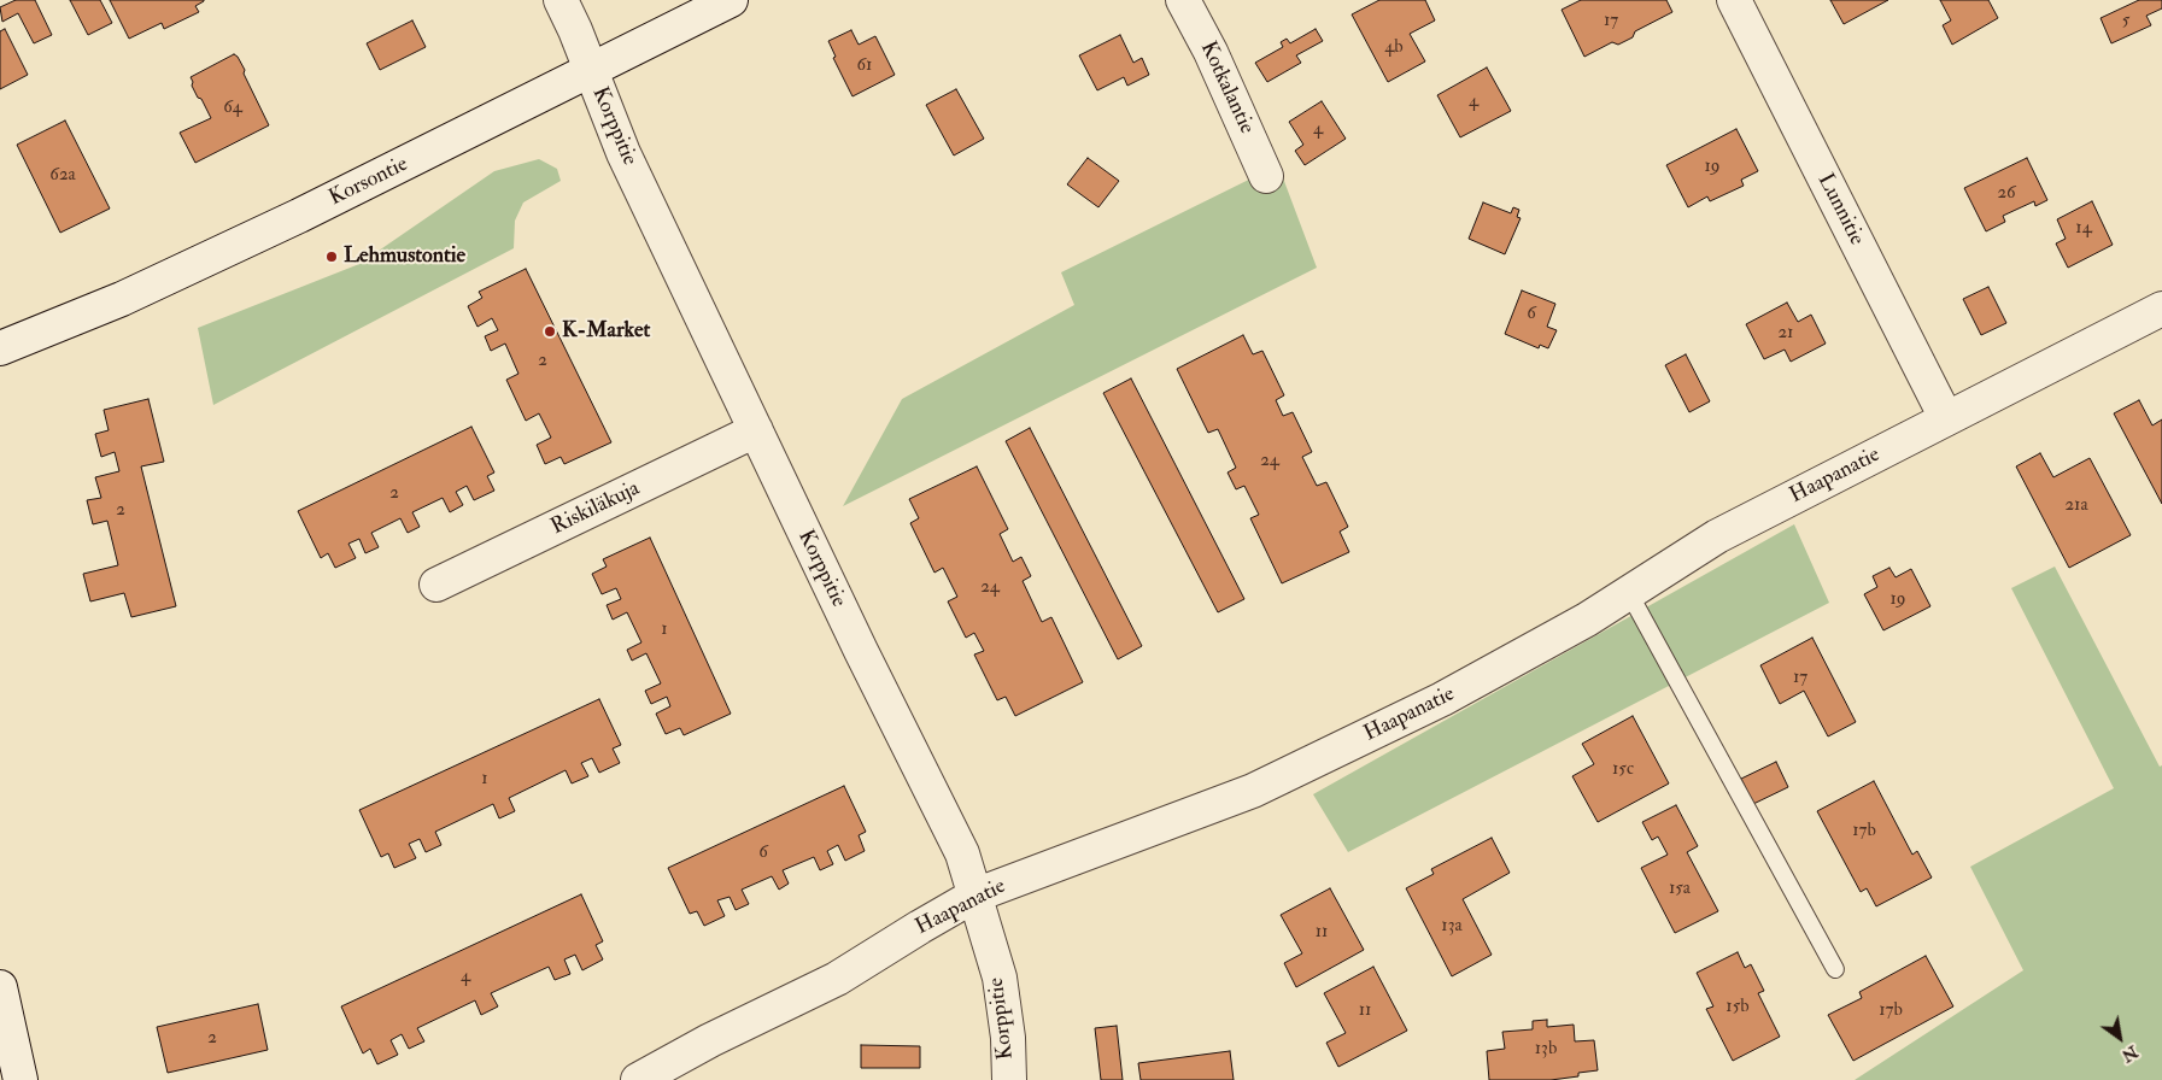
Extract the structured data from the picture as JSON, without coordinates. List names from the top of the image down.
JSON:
{
  "streets": {
    "street": [
      "Kotkalantie",
      "Korppitie",
      "Korsontie",
      "Lunnitie",
      "Haapanatie",
      "Riskiläkuja"
    ]
  },
  "crossings": [
    ["Korppitie", "Korsontie"],
    ["Korppitie", "Haapanatie"],
    ["Korppitie", "Riskiläkuja"],
    ["Lunnitie", "Haapanatie"]
  ],
  "places": ["Lehmustontie", "K-Market"],
  "house_numbers": [
    "17",
    "5",
    "4b",
    "61",
    "4",
    "64",
    "4",
    "19",
    "62a",
    "26",
    "14",
    "6",
    "21",
    "2",
    "24",
    "2",
    "21a",
    "2",
    "24",
    "19",
    "1",
    "17",
    "15c",
    "1",
    "17b",
    "6",
    "15a",
    "13a",
    "11",
    "4",
    "15b",
    "11",
    "17b",
    "2",
    "13b"
  ],
  "north": "bottom right"
}
